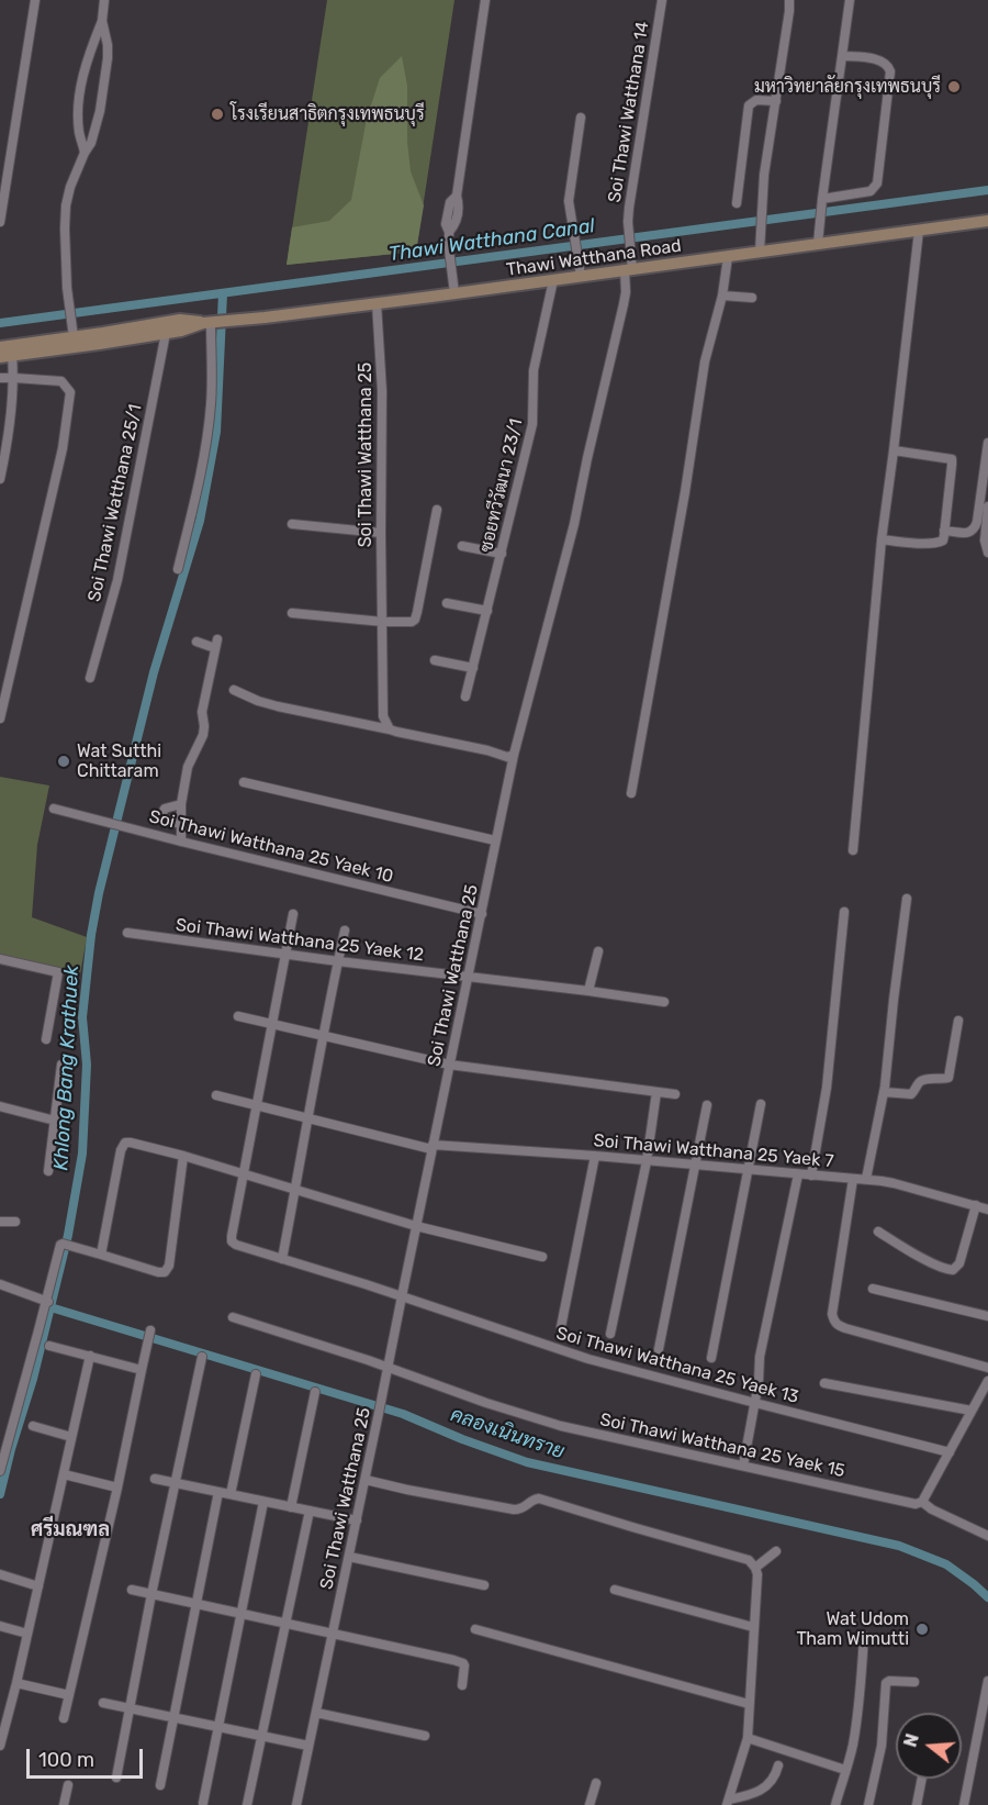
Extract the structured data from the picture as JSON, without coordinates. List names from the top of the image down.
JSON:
{
  "streets": {
    "main road": ["Thawi Watthana Road"],
    "street": [
      "Soi Thawi Watthana 14",
      "Soi Thawi Watthana 25",
      "ซอยทวีวัฒนา 23/1",
      "Soi Thawi Watthana 25/1",
      "Soi Thawi Watthana 25 Yaek 10",
      "Soi Thawi Watthana 25 Yaek 12",
      "Soi Thawi Watthana 25 Yaek 7",
      "Soi Thawi Watthana 25 Yaek 13",
      "Soi Thawi Watthana 25 Yaek 15"
    ]
  },
  "crossings": [
    ["Soi Thawi Watthana 14", "Thawi Watthana Road"],
    ["Soi Thawi Watthana 14", "Soi Thawi Watthana 25"],
    ["Thawi Watthana Road", "Soi Thawi Watthana 25"],
    ["Thawi Watthana Road", "ซอยทวีวัฒนา 23/1"],
    ["Thawi Watthana Road", "Soi Thawi Watthana 25/1"],
    ["Soi Thawi Watthana 25", "Soi Thawi Watthana 25 Yaek 10"],
    ["Soi Thawi Watthana 25", "Soi Thawi Watthana 25 Yaek 12"],
    ["Soi Thawi Watthana 25", "Soi Thawi Watthana 25 Yaek 7"],
    ["Soi Thawi Watthana 25", "Soi Thawi Watthana 25 Yaek 13"],
    ["Soi Thawi Watthana 25", "Soi Thawi Watthana 25 Yaek 15"]
  ],
  "districts": ["ศรีมณฑล"],
  "water": ["Thawi Watthana Canal", "Khlong Bang Krathuek", "คลองเนินทราย"],
  "places": [
    "มหาวิทยาลัยกรุงเทพธนบุรี",
    "โรงเรียนสาธิตกรุงเทพธนบุรี",
    "Wat Sutthi Chittaram",
    "Wat Udom Tham Wimutti"
  ],
  "scale_bar": "100 m",
  "north": "left"
}
